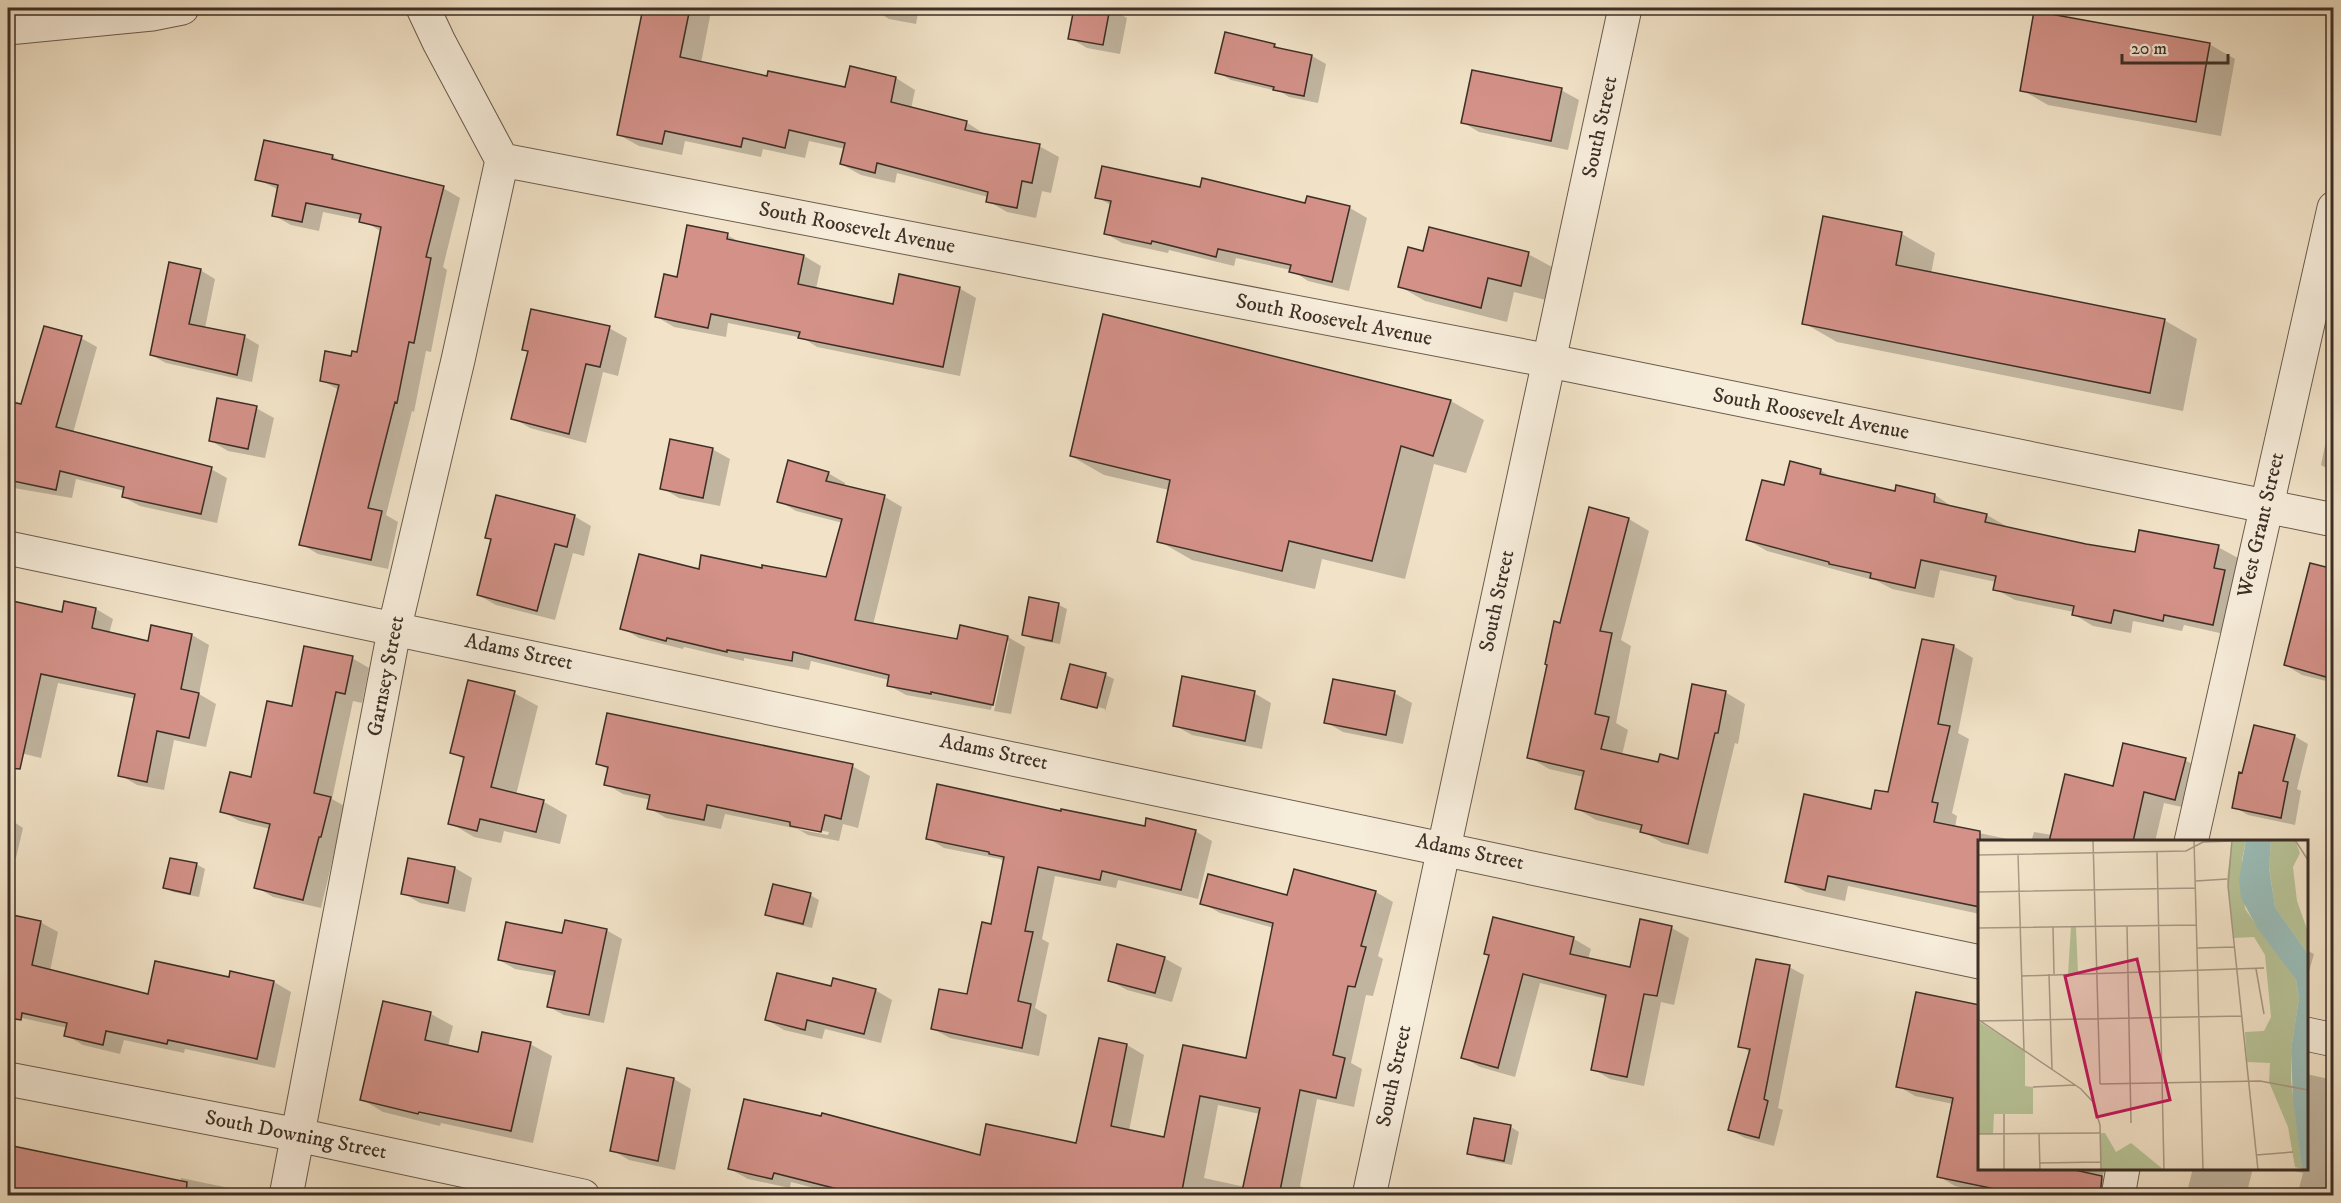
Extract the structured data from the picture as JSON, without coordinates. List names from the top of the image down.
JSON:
{
  "streets": {
    "street": [
      "South Street",
      "South Roosevelt Avenue",
      "West Grant Street",
      "Adams Street",
      "Garnsey Street",
      "South Downing Street"
    ]
  },
  "crossings": [
    ["South Street", "South Roosevelt Avenue"],
    ["South Street", "Adams Street"],
    ["South Roosevelt Avenue", "West Grant Street"],
    ["South Roosevelt Avenue", "Garnsey Street"],
    ["Adams Street", "Garnsey Street"],
    ["Garnsey Street", "South Downing Street"]
  ],
  "scale_bar": "20 m"
}
